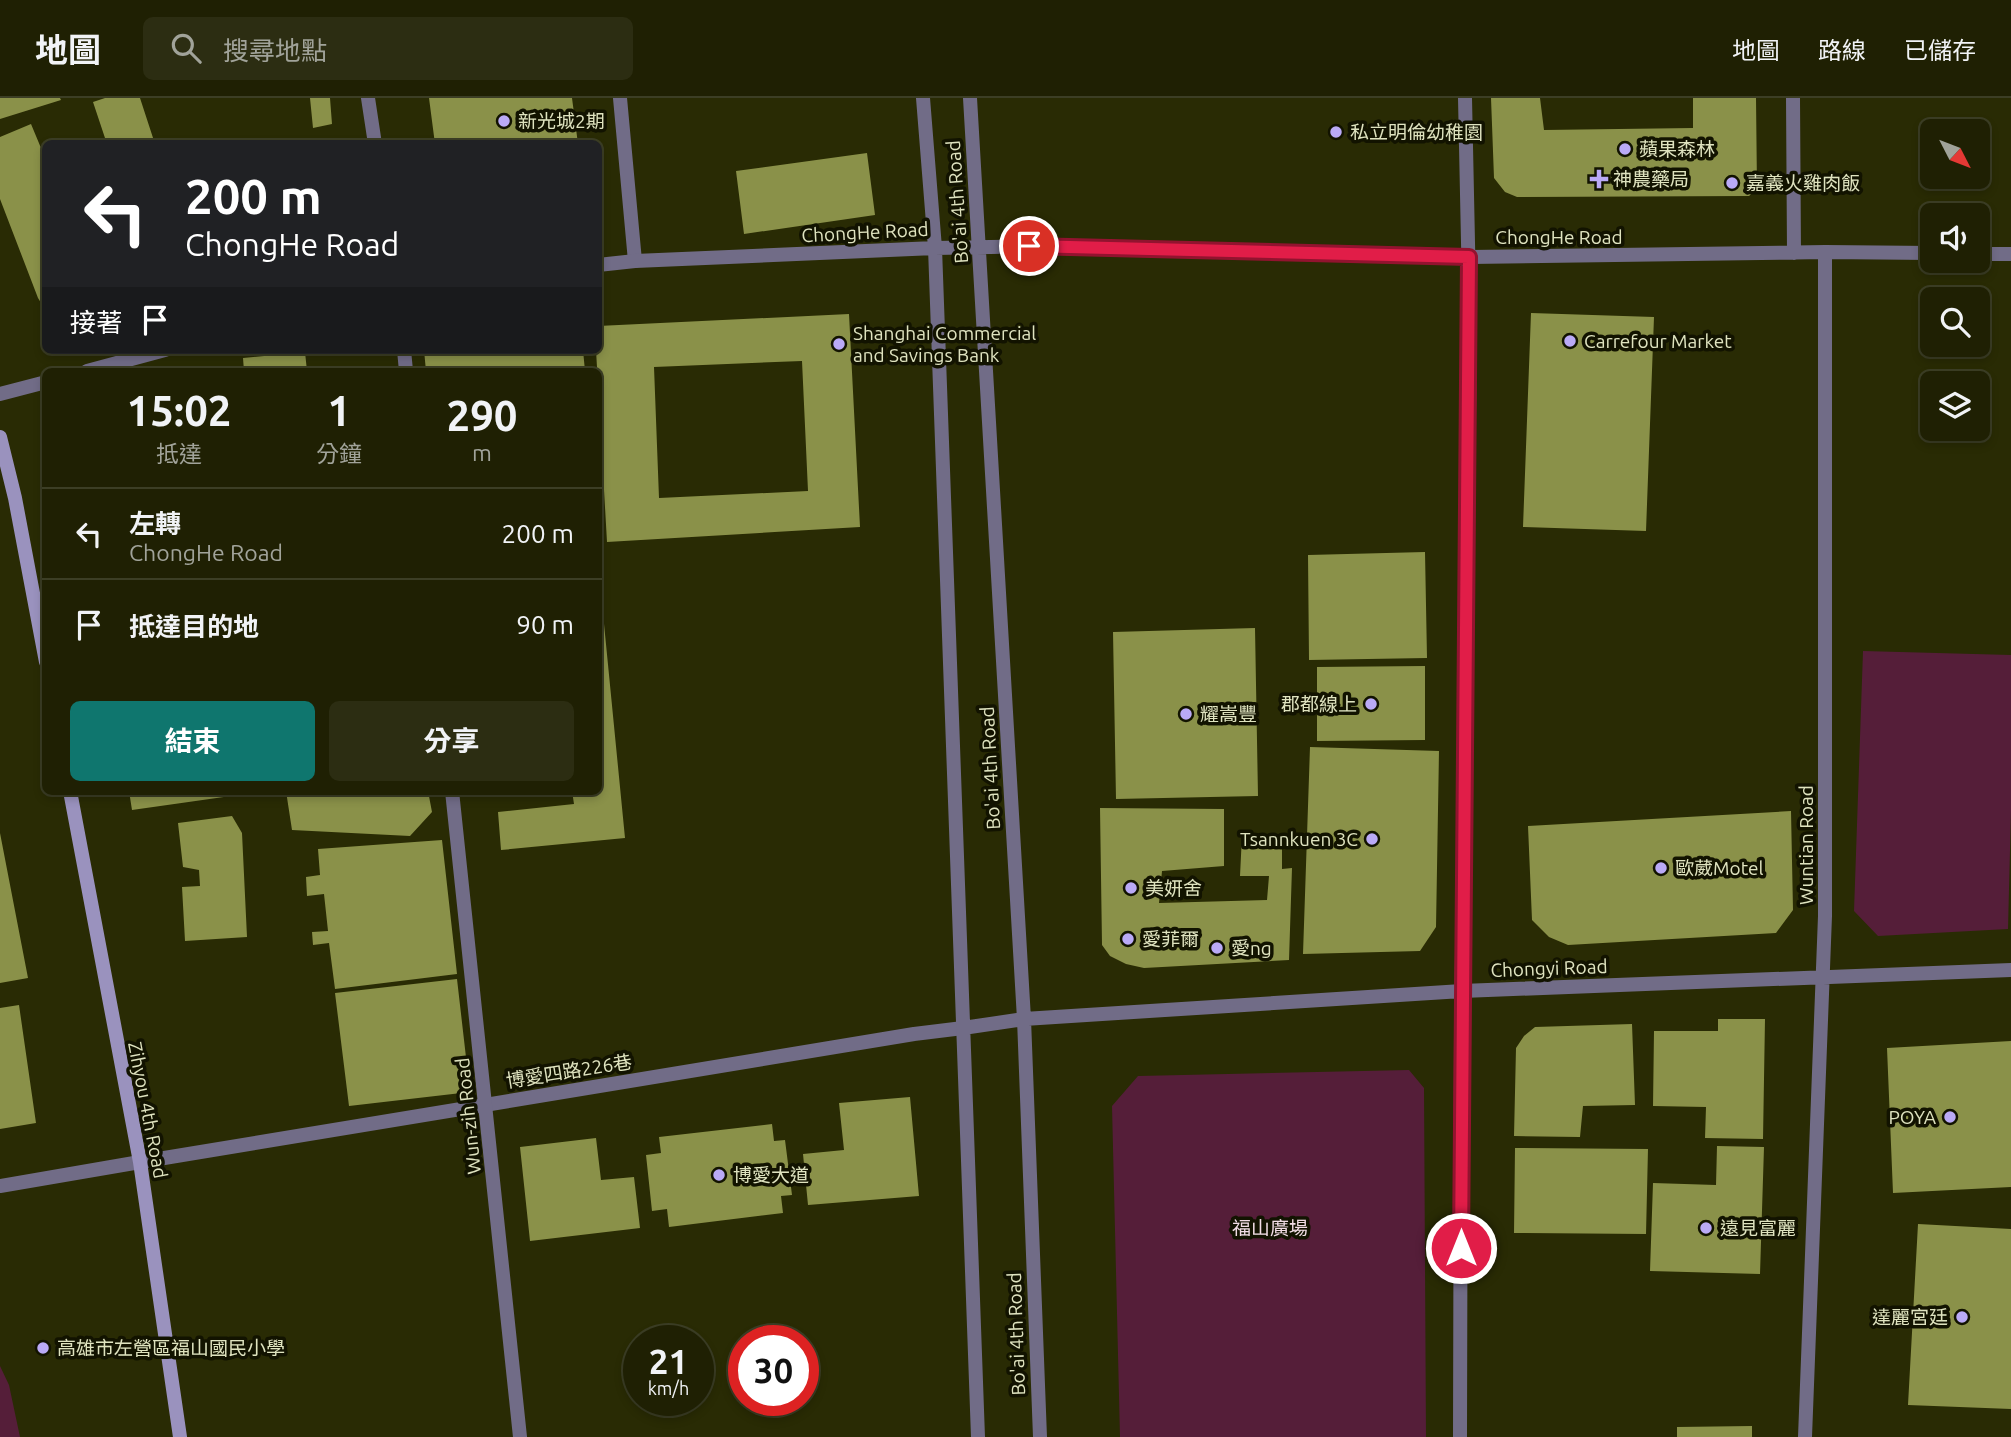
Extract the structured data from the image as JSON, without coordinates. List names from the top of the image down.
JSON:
{
  "streets": {
    "street": [
      "Bo'ai 4th Road",
      "ChongHe Road",
      "Wuntian Road",
      "Chongyi Road",
      "博愛四路226巷",
      "Zihyou 4th Road",
      "Wun-zih Road"
    ]
  },
  "crossings": [
    ["Bo'ai 4th Road", "ChongHe Road"],
    ["Bo'ai 4th Road", "Chongyi Road"],
    ["Bo'ai 4th Road", "博愛四路226巷"],
    ["ChongHe Road", "Wuntian Road"],
    ["Wuntian Road", "Chongyi Road"],
    ["Chongyi Road", "博愛四路226巷"],
    ["博愛四路226巷", "Zihyou 4th Road"],
    ["博愛四路226巷", "Wun-zih Road"]
  ],
  "parks": ["福山廣場"],
  "places": {
    "other": [
      "新光城2期",
      "私立明倫幼稚園",
      "蘋果森林",
      "嘉義火雞肉飯",
      "Carrefour Market",
      "Shanghai Commercial and Savings Bank",
      "郡都線上",
      "耀嵩豐",
      "Tsannkuen 3C",
      "歐葳Motel",
      "美妍舍",
      "愛菲爾",
      "愛ng",
      "POYA",
      "博愛大道",
      "遠見富麗",
      "達麗宮廷",
      "高雄市左營區福山國民小學"
    ],
    "health": ["神農藥局"]
  },
  "north": "bottom right",
  "page": {
    "header": "地圖",
    "search": "搜尋地點",
    "nav": ["地圖", "路線", "已儲存"],
    "turn": ["200 m", "ChongHe Road"],
    "then": "接著",
    "eta": [
      "15:02",
      "抵達",
      "1",
      "分鐘",
      "290",
      "m"
    ],
    "list": [
      {
        "name": "左轉",
        "note": "ChongHe Road",
        "value": "200 m"
      },
      {
        "name": "抵達目的地",
        "value": "90 m"
      }
    ],
    "buttons": ["結束", "分享"],
    "speed": "21 km/h",
    "limit": "30"
  }
}
